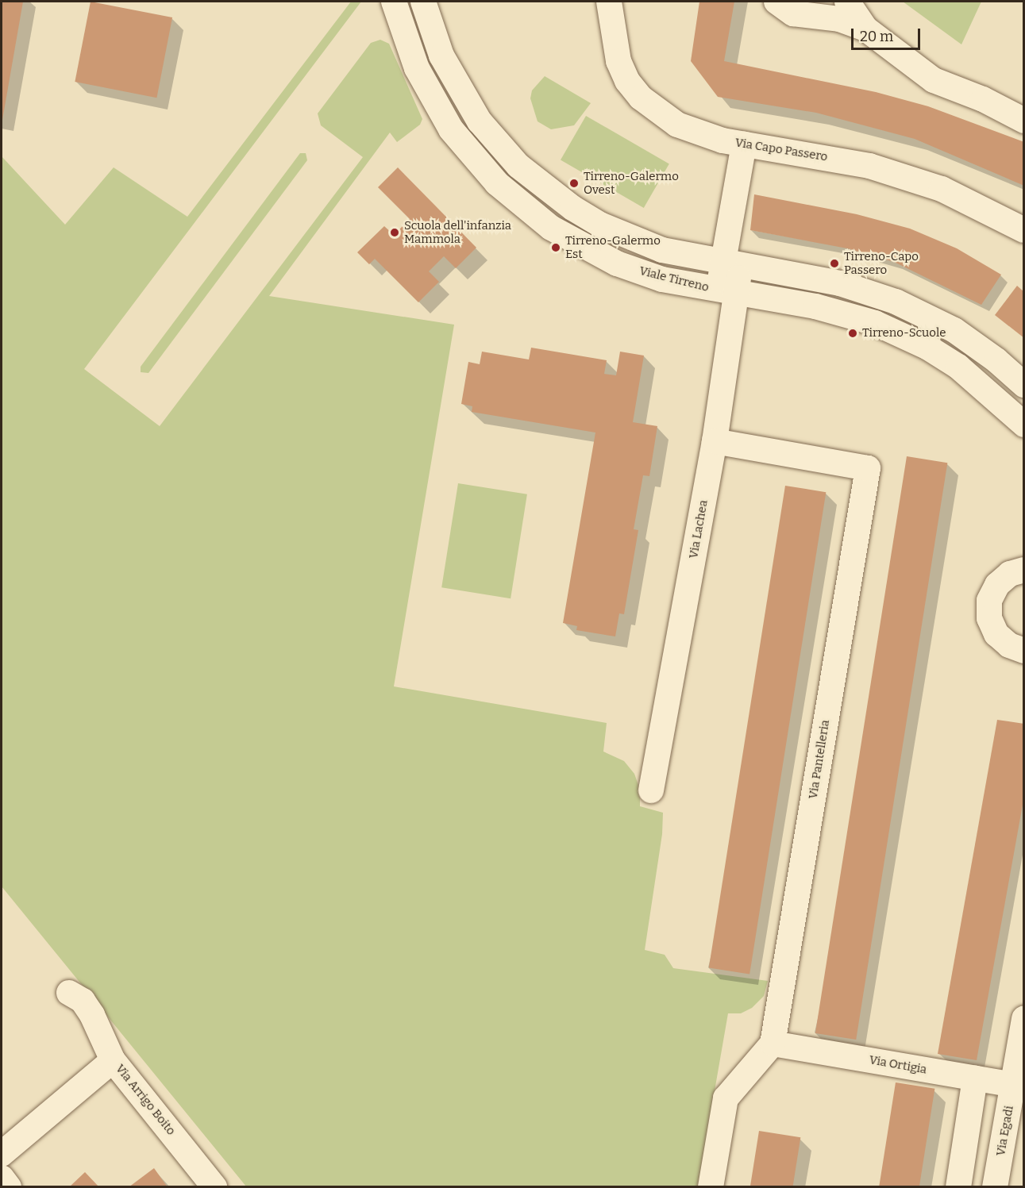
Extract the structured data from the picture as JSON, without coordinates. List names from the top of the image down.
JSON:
{
  "streets": {
    "street": [
      "Via Capo Passero",
      "Viale Tirreno",
      "Via Lachea",
      "Via Pantelleria",
      "Via Ortigia",
      "Via Arrigo Boito",
      "Via Egadi"
    ]
  },
  "crossings": [
    ["Viale Tirreno", "Via Lachea"],
    ["Via Lachea", "Via Pantelleria"],
    ["Via Pantelleria", "Via Ortigia"],
    ["Via Ortigia", "Via Egadi"]
  ],
  "places": [
    "Tirreno-Galermo Ovest",
    "Scuola dell'infanzia Mammola",
    "Tirreno-Galermo Est",
    "Tirreno-Capo Passero",
    "Tirreno-Scuole"
  ],
  "scale_bar": "20 m"
}
